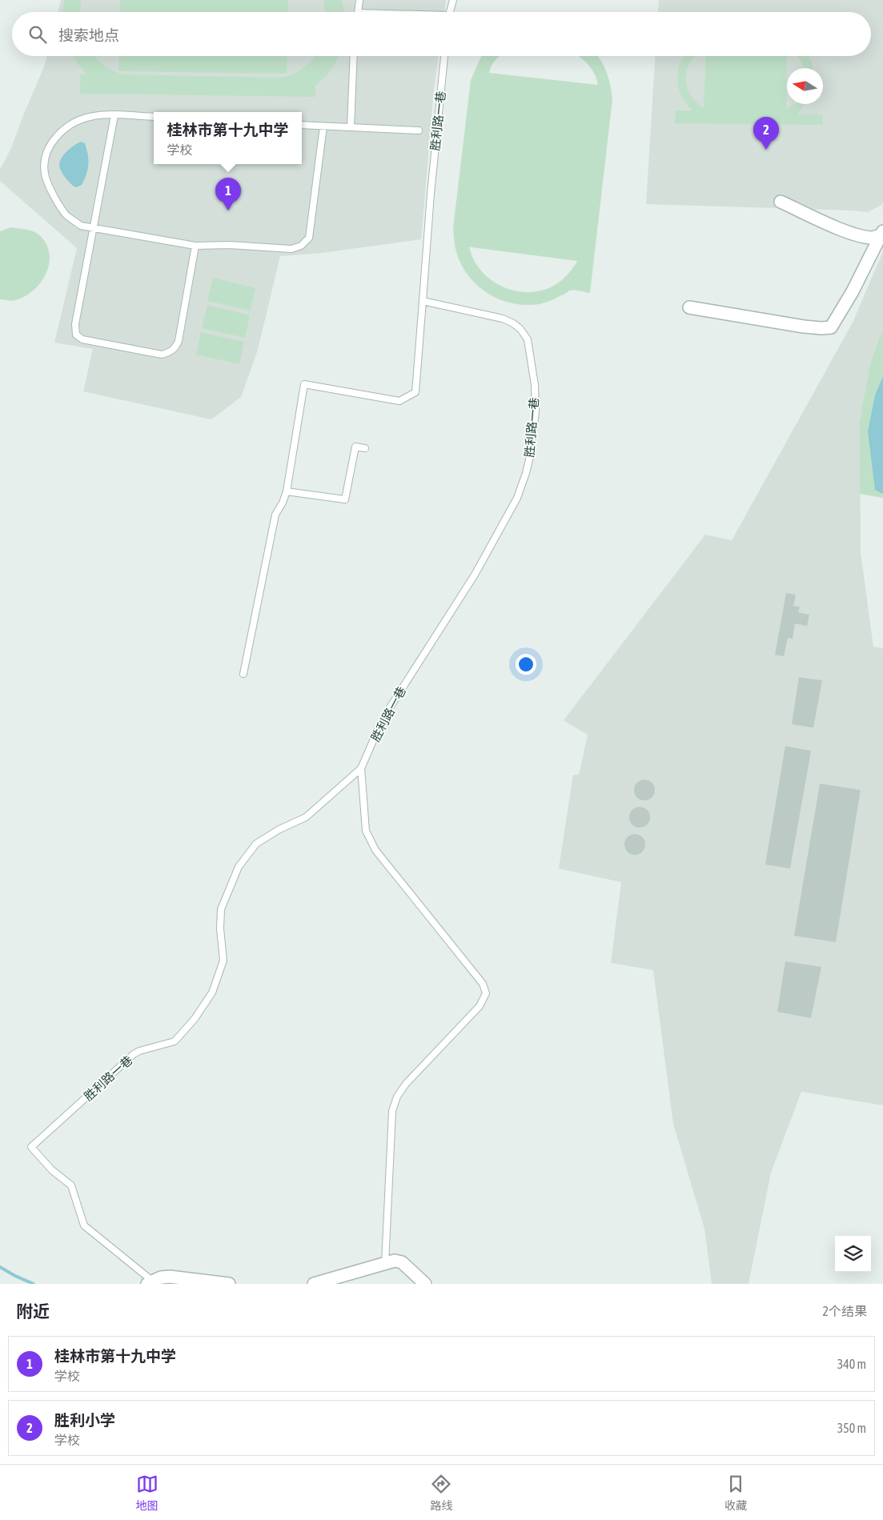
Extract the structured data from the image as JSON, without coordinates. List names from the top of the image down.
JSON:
{
  "streets": {
    "lane": ["胜利路一巷"]
  },
  "north": "left",
  "page": {
    "search": "搜索地点",
    "popup": ["桂林市第十九中学", "学校"],
    "pins": ["2", "1"],
    "heading": ["附近", "2个结果"],
    "list": [
      {
        "mark": "1",
        "name": "桂林市第十九中学",
        "note": "学校",
        "value": "340 m"
      },
      {
        "mark": "2",
        "name": "胜利小学",
        "note": "学校",
        "value": "350 m"
      }
    ],
    "nav": ["地图", "路线", "收藏"]
  }
}
